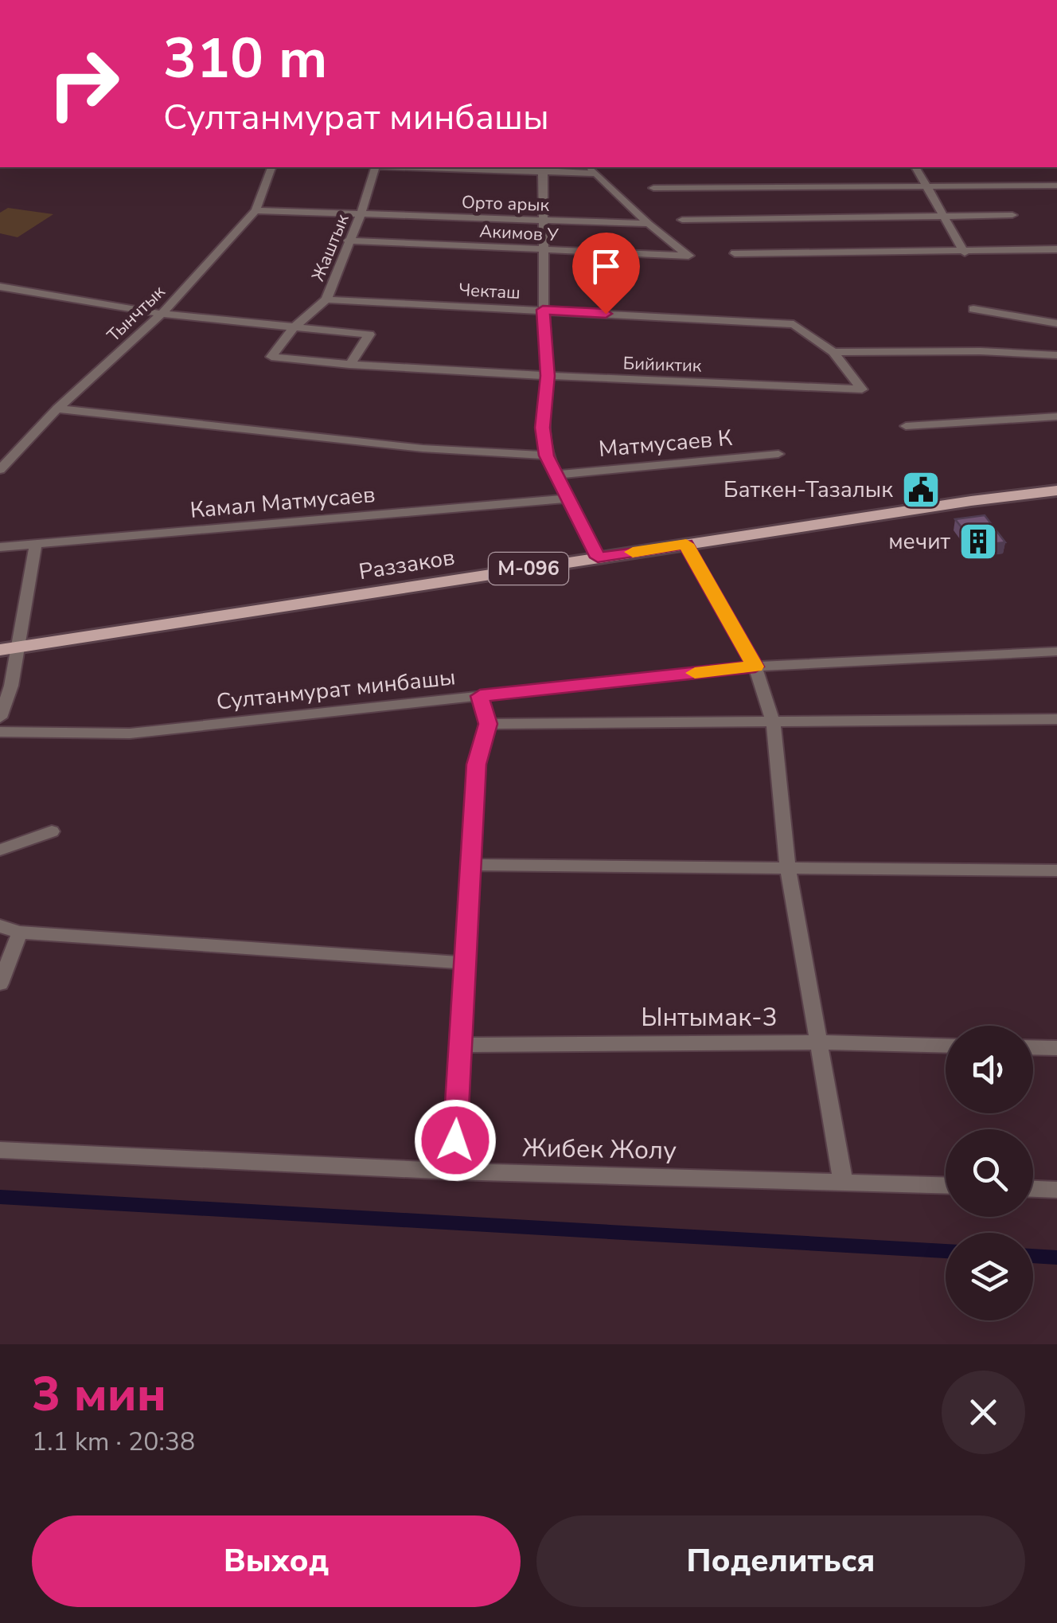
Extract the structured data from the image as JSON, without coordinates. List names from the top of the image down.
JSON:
{
  "streets": {
    "main road": ["Раззаков", "М-096"],
    "street": [
      "Орто арык",
      "Акимов У",
      "Жаштык",
      "Чекташ",
      "Тынчтык",
      "Бийиктик",
      "Матмусаев К",
      "Камал Матмусаев",
      "Султанмурат минбашы",
      "Ынтымак-3",
      "Жибек Жолу"
    ]
  },
  "crossings": [
    ["Орто арык", "Акимов У"],
    ["Орто арык", "Жаштык"],
    ["Орто арык", "Тынчтык"],
    ["Акимов У", "Жаштык"],
    ["Жаштык", "Чекташ"],
    ["Жаштык", "Бийиктик"],
    ["Чекташ", "Бийиктик"]
  ],
  "places": {
    "public building": ["Баткен-Тазалык"],
    "building": ["мечит"]
  },
  "page": {
    "turn": ["310 m", "Султанмурат минбашы"],
    "heading": ["3 мин", "1.1 km · 20:38"],
    "buttons": ["Выход", "Поделиться"]
  }
}
